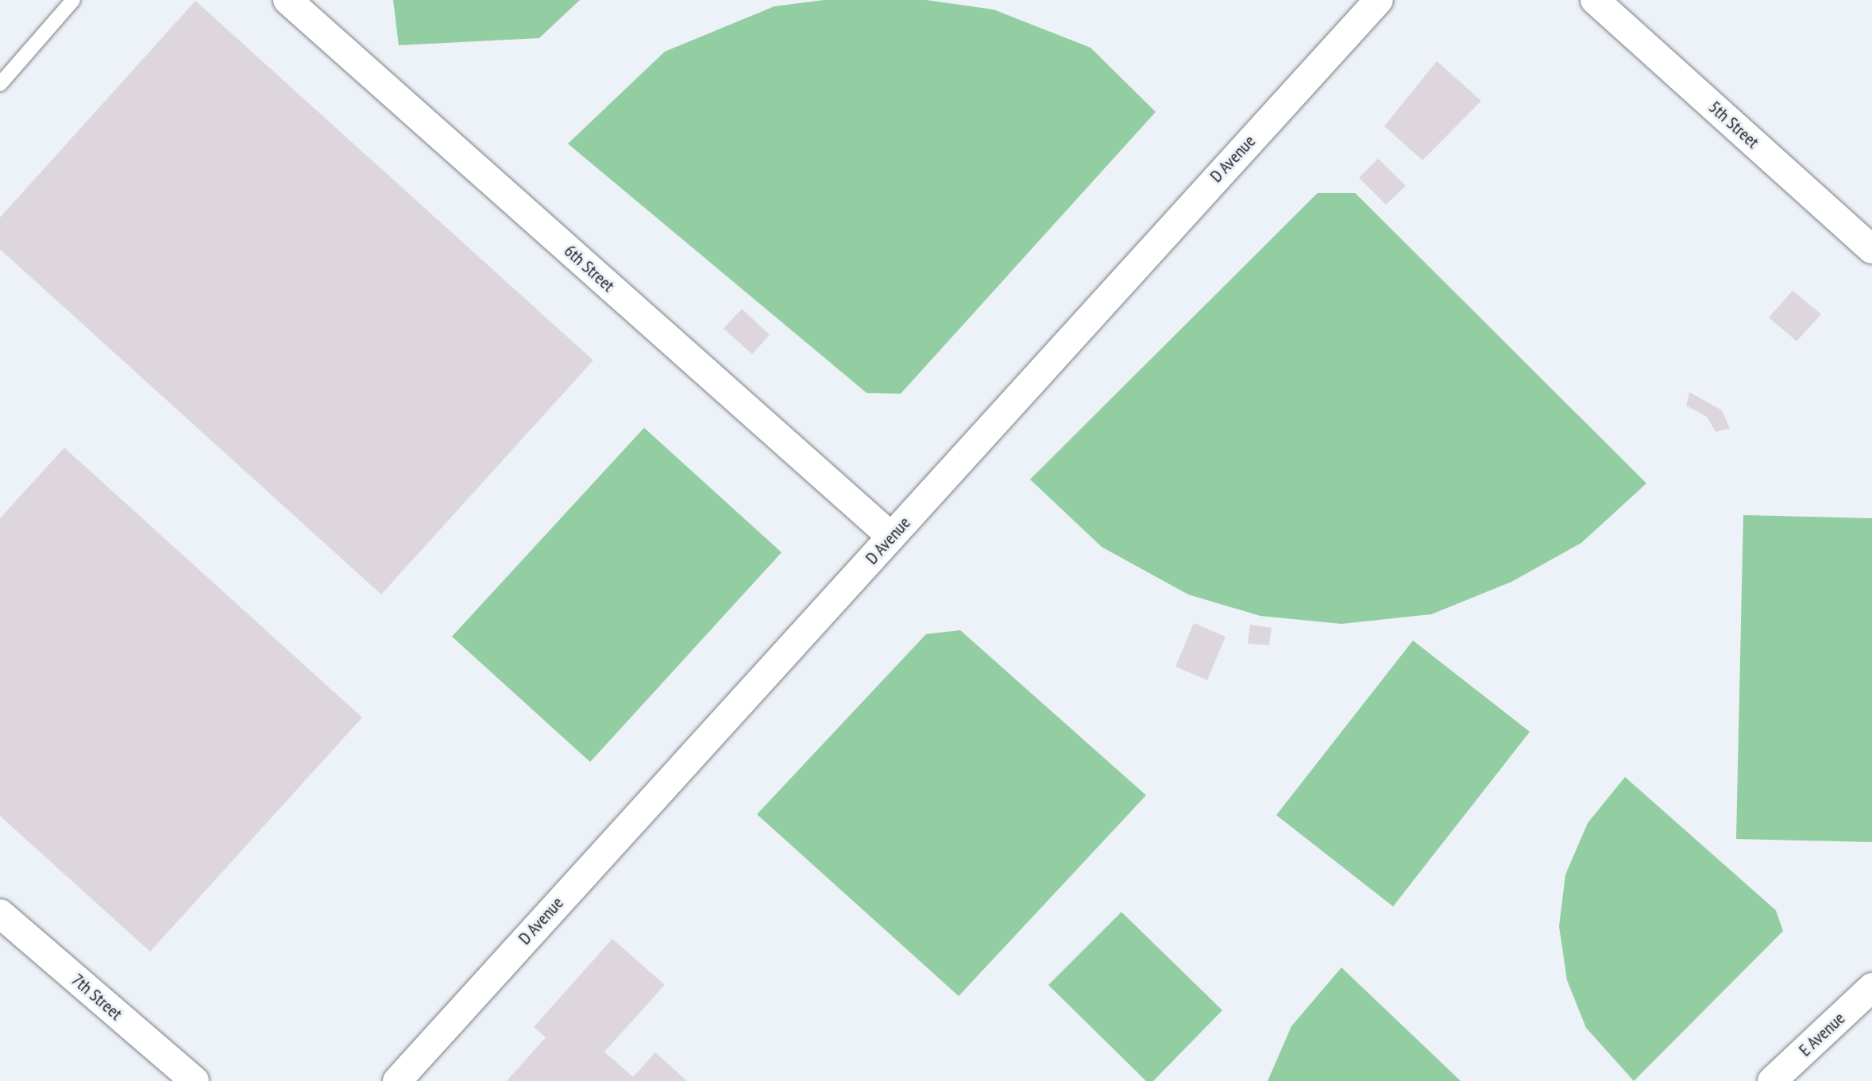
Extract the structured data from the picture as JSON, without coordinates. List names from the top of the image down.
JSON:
{
  "streets": {
    "street": [
      "5th Street",
      "D Avenue",
      "6th Street",
      "7th Street",
      "E Avenue"
    ]
  },
  "crossings": [
    ["D Avenue", "6th Street"]
  ]
}
